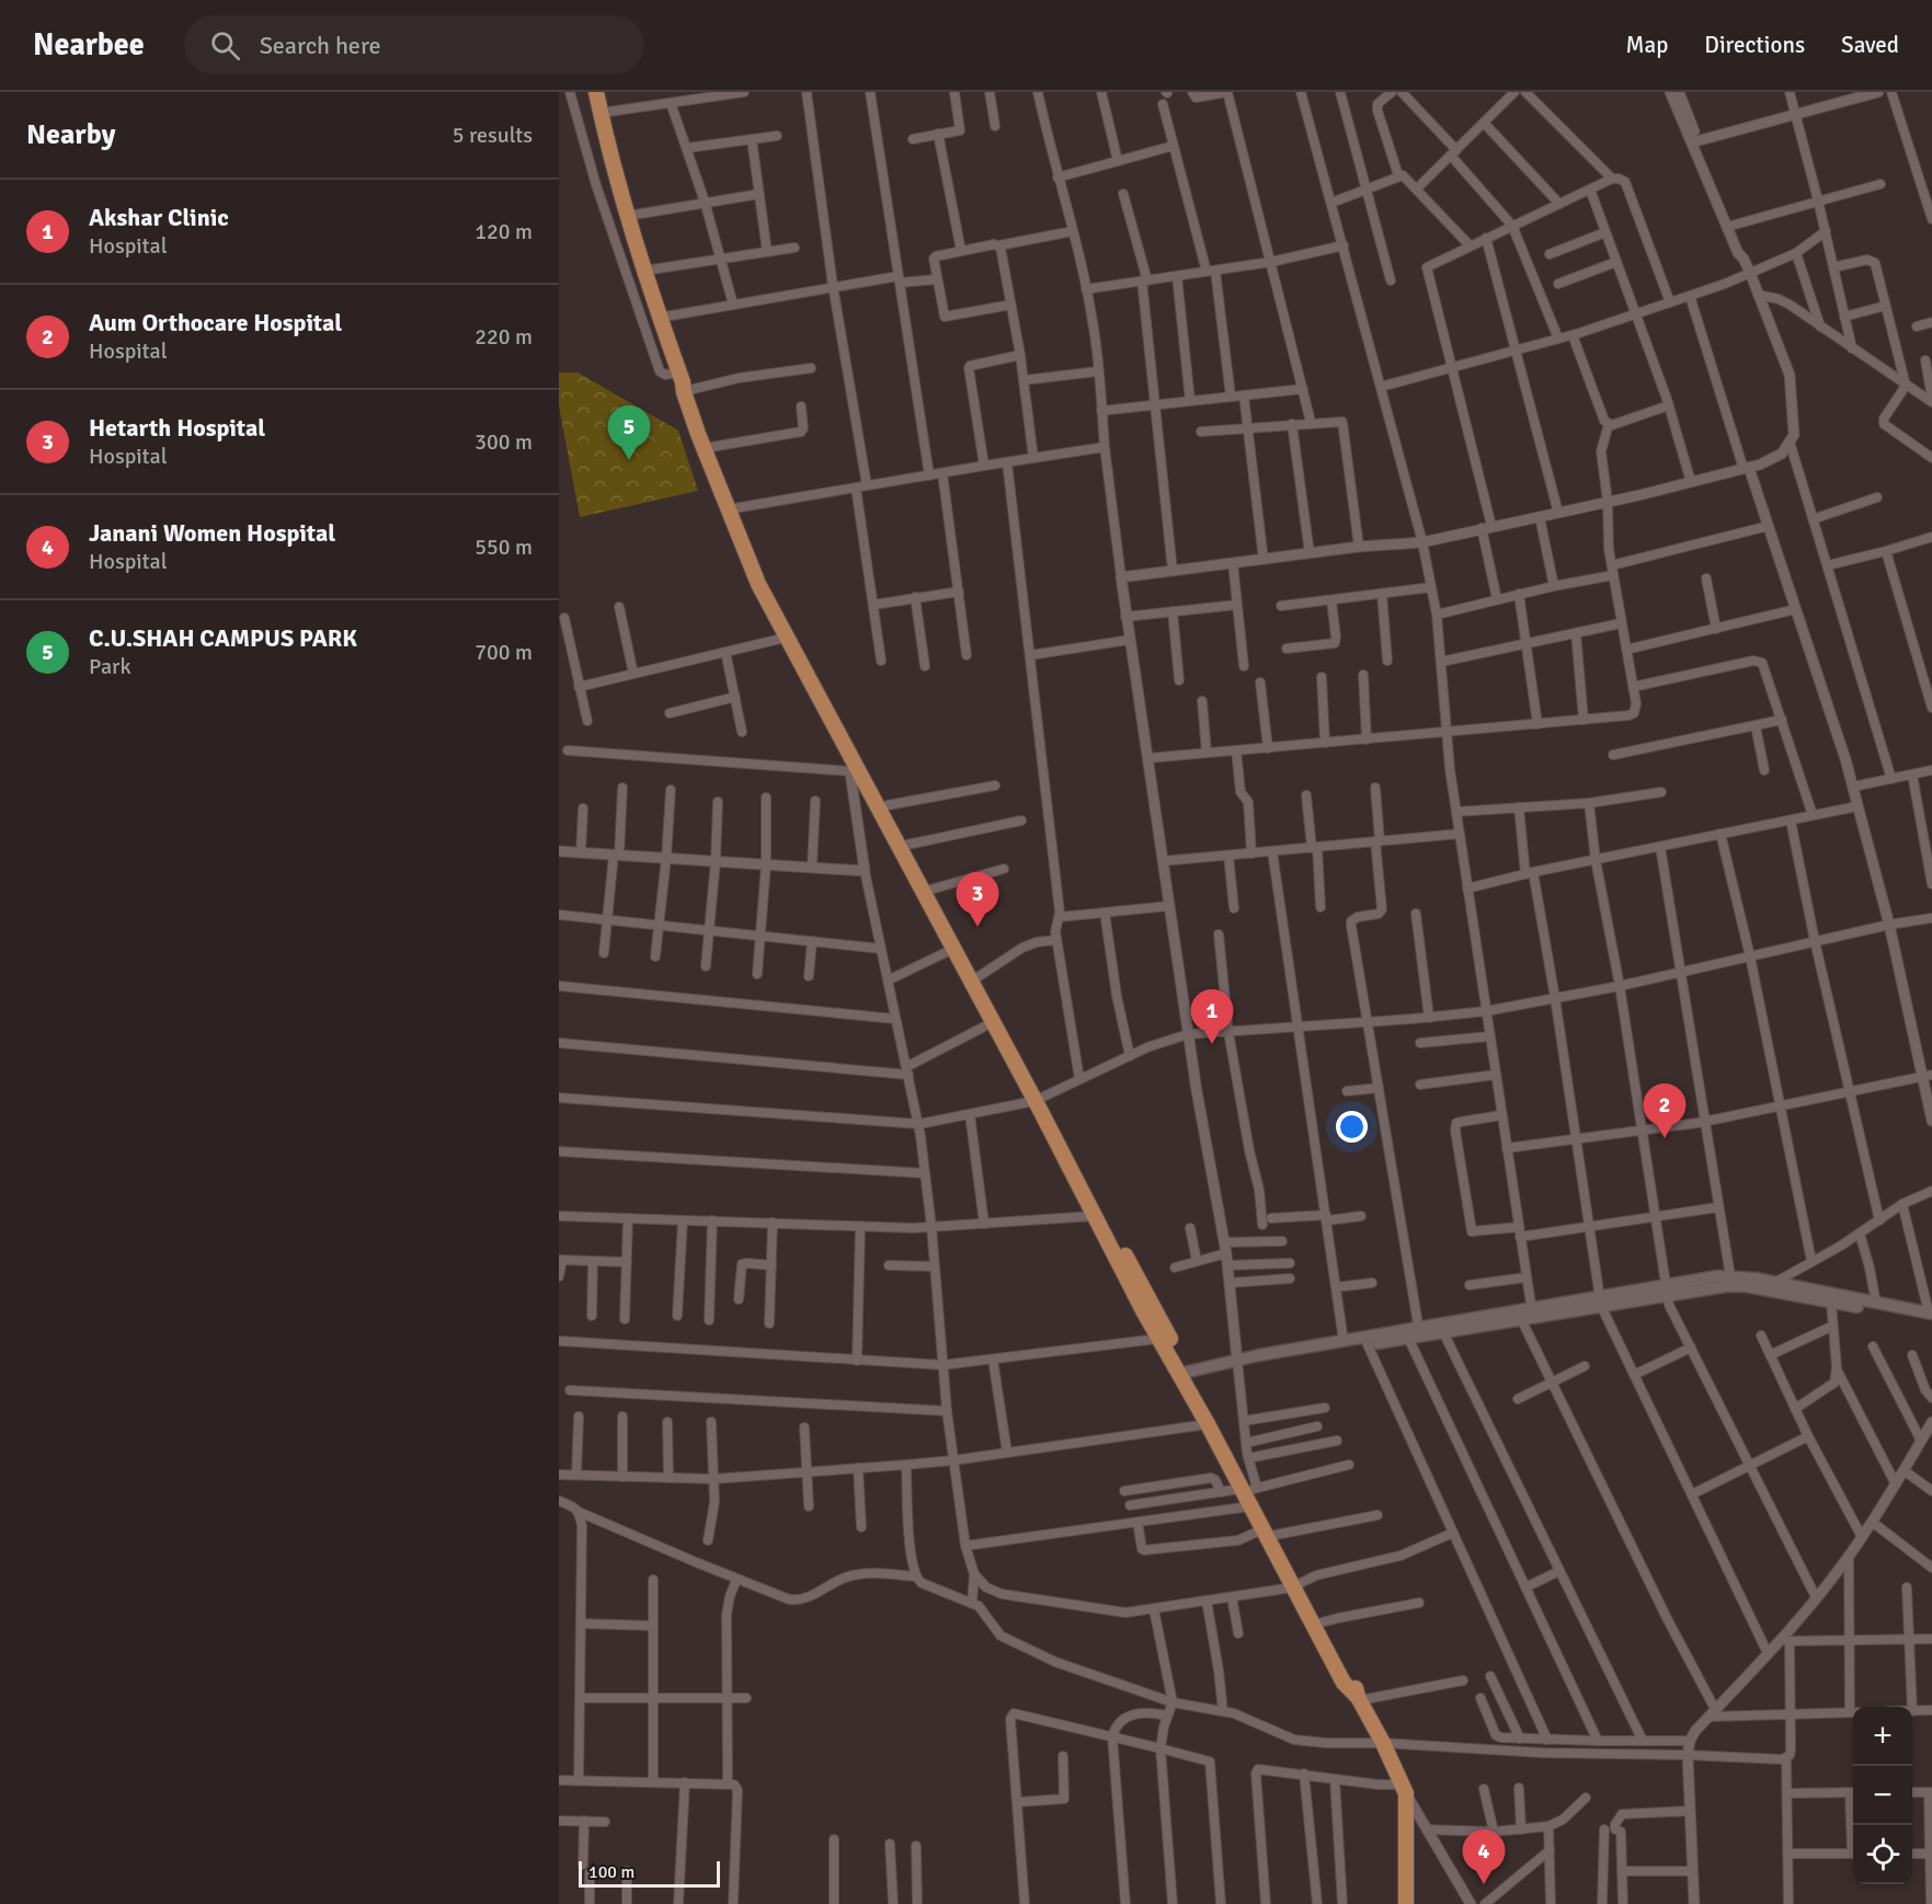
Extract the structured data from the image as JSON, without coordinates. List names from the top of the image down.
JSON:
{
  "scale_bar": "100 m",
  "page": {
    "header": "Nearbee",
    "search": "Search here",
    "nav": ["Map", "Directions", "Saved"],
    "heading": ["Nearby", "5 results"],
    "list": [
      {
        "mark": "1",
        "name": "Akshar Clinic",
        "note": "Hospital",
        "value": "120 m"
      },
      {
        "mark": "2",
        "name": "Aum Orthocare Hospital",
        "note": "Hospital",
        "value": "220 m"
      },
      {
        "mark": "3",
        "name": "Hetarth Hospital",
        "note": "Hospital",
        "value": "300 m"
      },
      {
        "mark": "4",
        "name": "Janani Women Hospital",
        "note": "Hospital",
        "value": "550 m"
      },
      {
        "mark": "5",
        "name": "C.U.SHAH CAMPUS PARK",
        "note": "Park",
        "value": "700 m"
      }
    ],
    "pins": [
      "5",
      "3",
      "1",
      "2",
      "4"
    ],
    "map_buttons": ["+", "−"],
    "scale": "100 m"
  }
}
